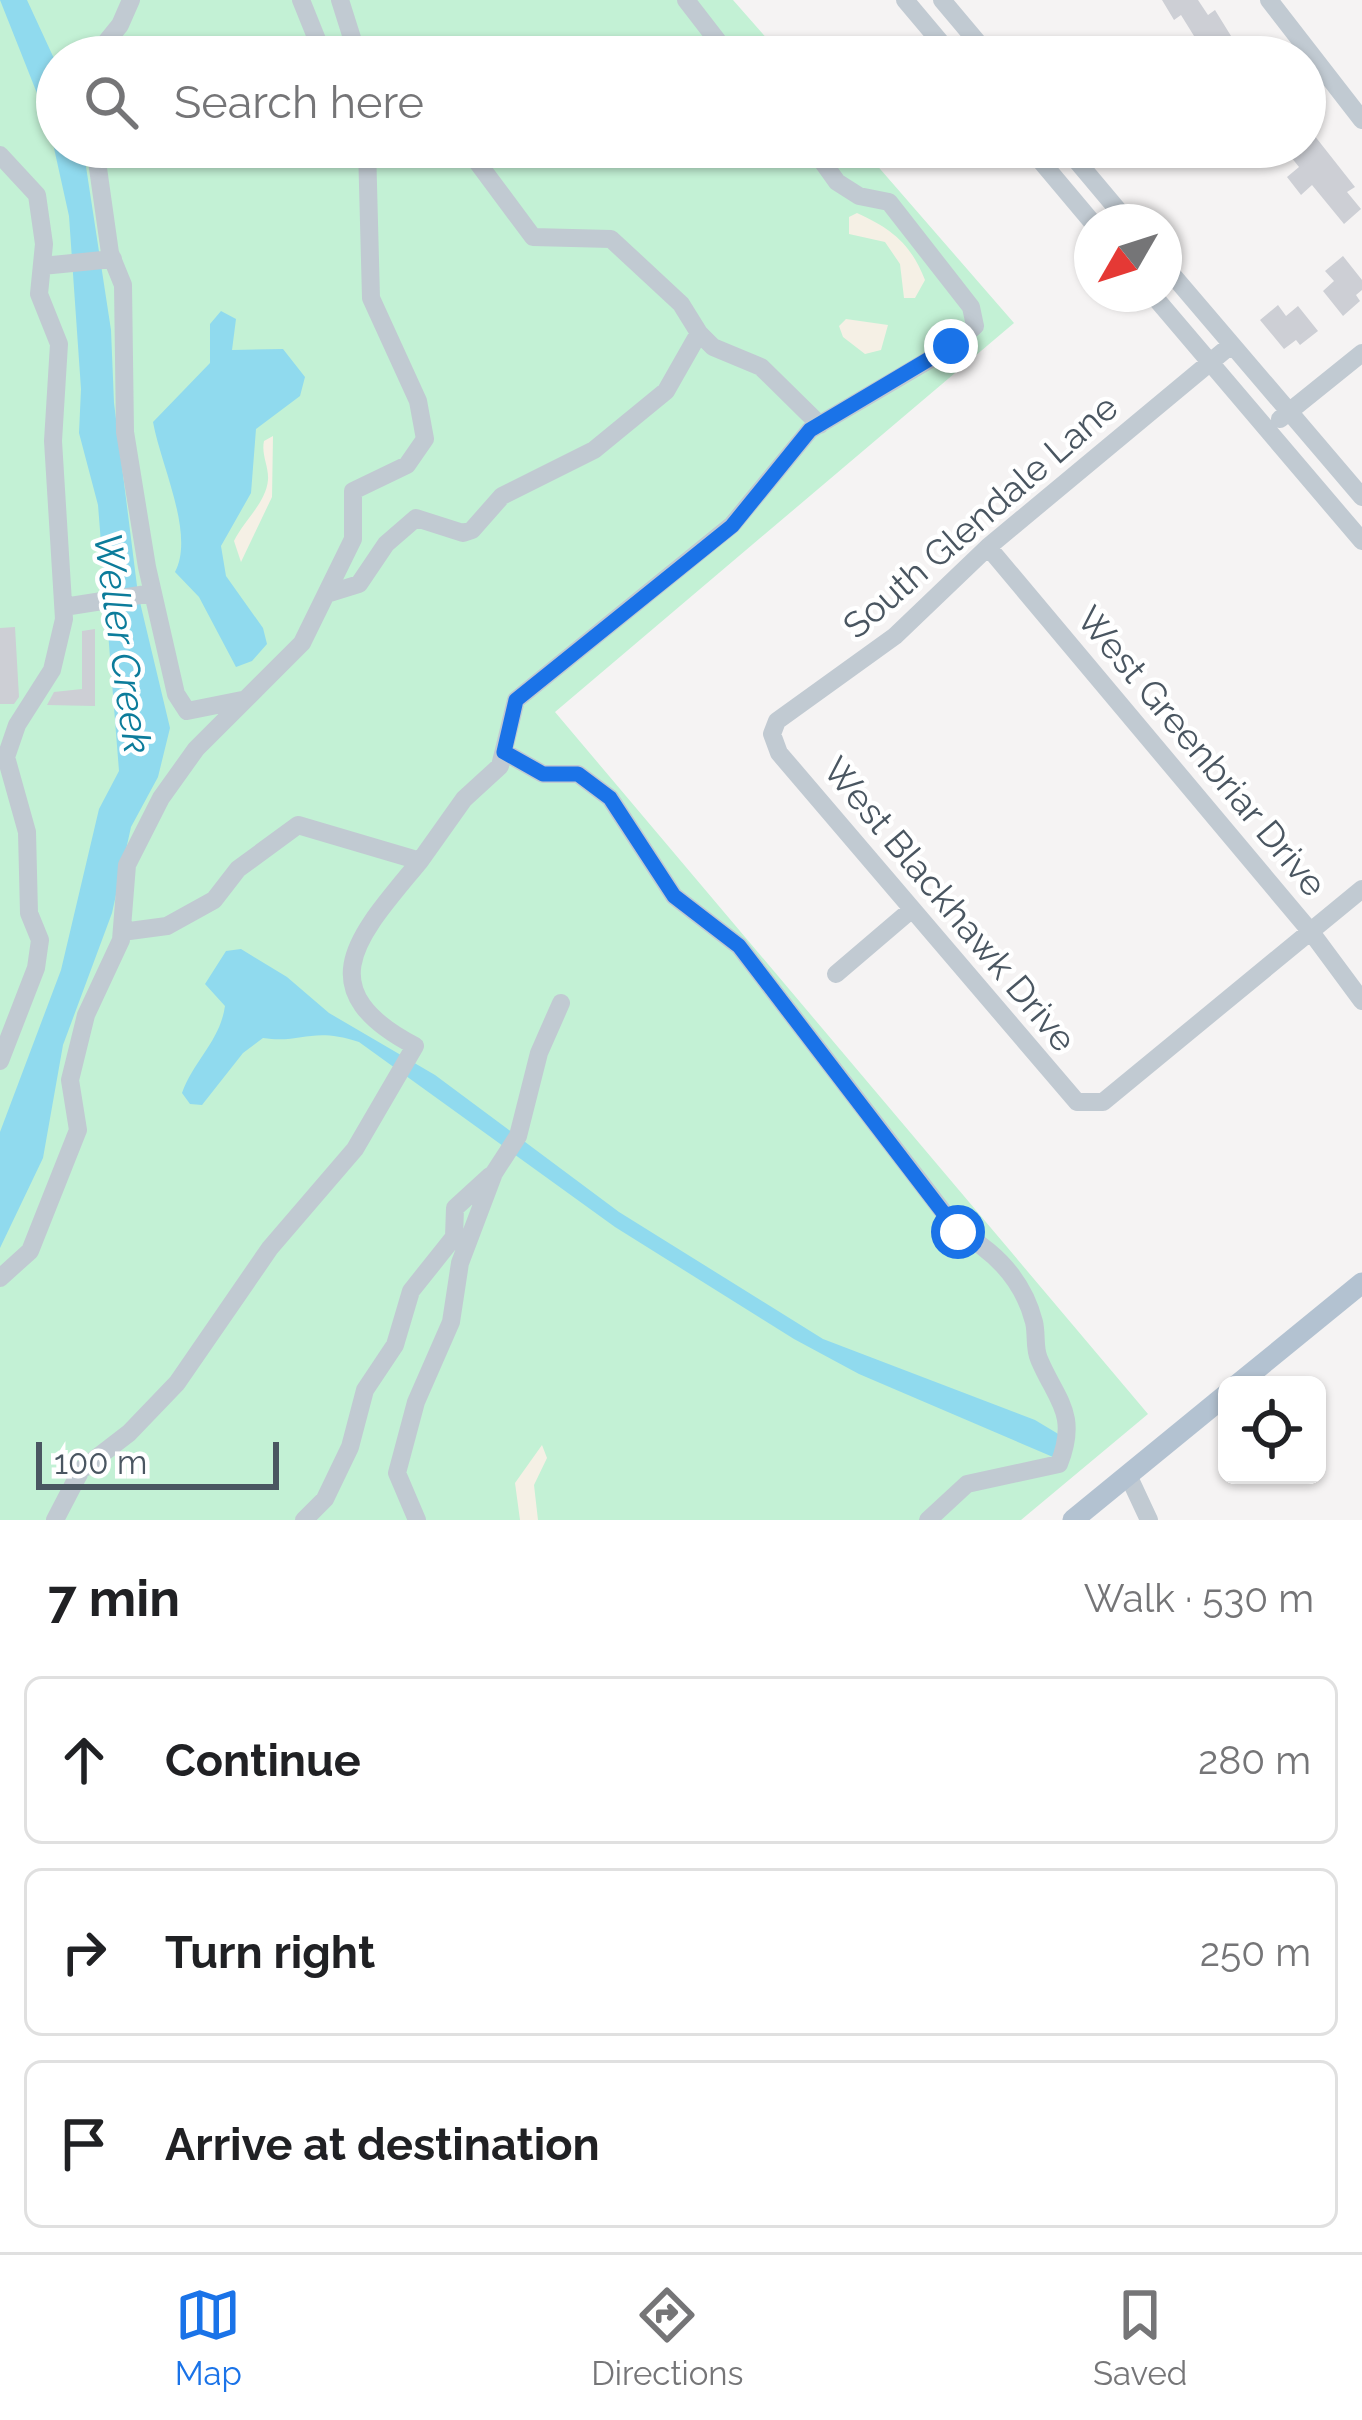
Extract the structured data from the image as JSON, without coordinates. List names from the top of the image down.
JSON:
{
  "streets": {
    "street": ["South Glendale Lane", "West Greenbriar Drive", "West Blackhawk Drive"]
  },
  "crossings": [
    ["South Glendale Lane", "West Greenbriar Drive"],
    ["South Glendale Lane", "West Blackhawk Drive"],
    ["West Greenbriar Drive", "West Blackhawk Drive"]
  ],
  "water": ["Weller Creek"],
  "scale_bar": "100 m",
  "north": "bottom left",
  "page": {
    "search": "Search here",
    "scale": "100 m",
    "heading": ["7 min", "Walk · 530 m"],
    "list": [
      ["Continue", "280 m"],
      ["Turn right", "250 m"],
      "Arrive at destination"
    ],
    "nav": ["Map", "Directions", "Saved"]
  }
}
